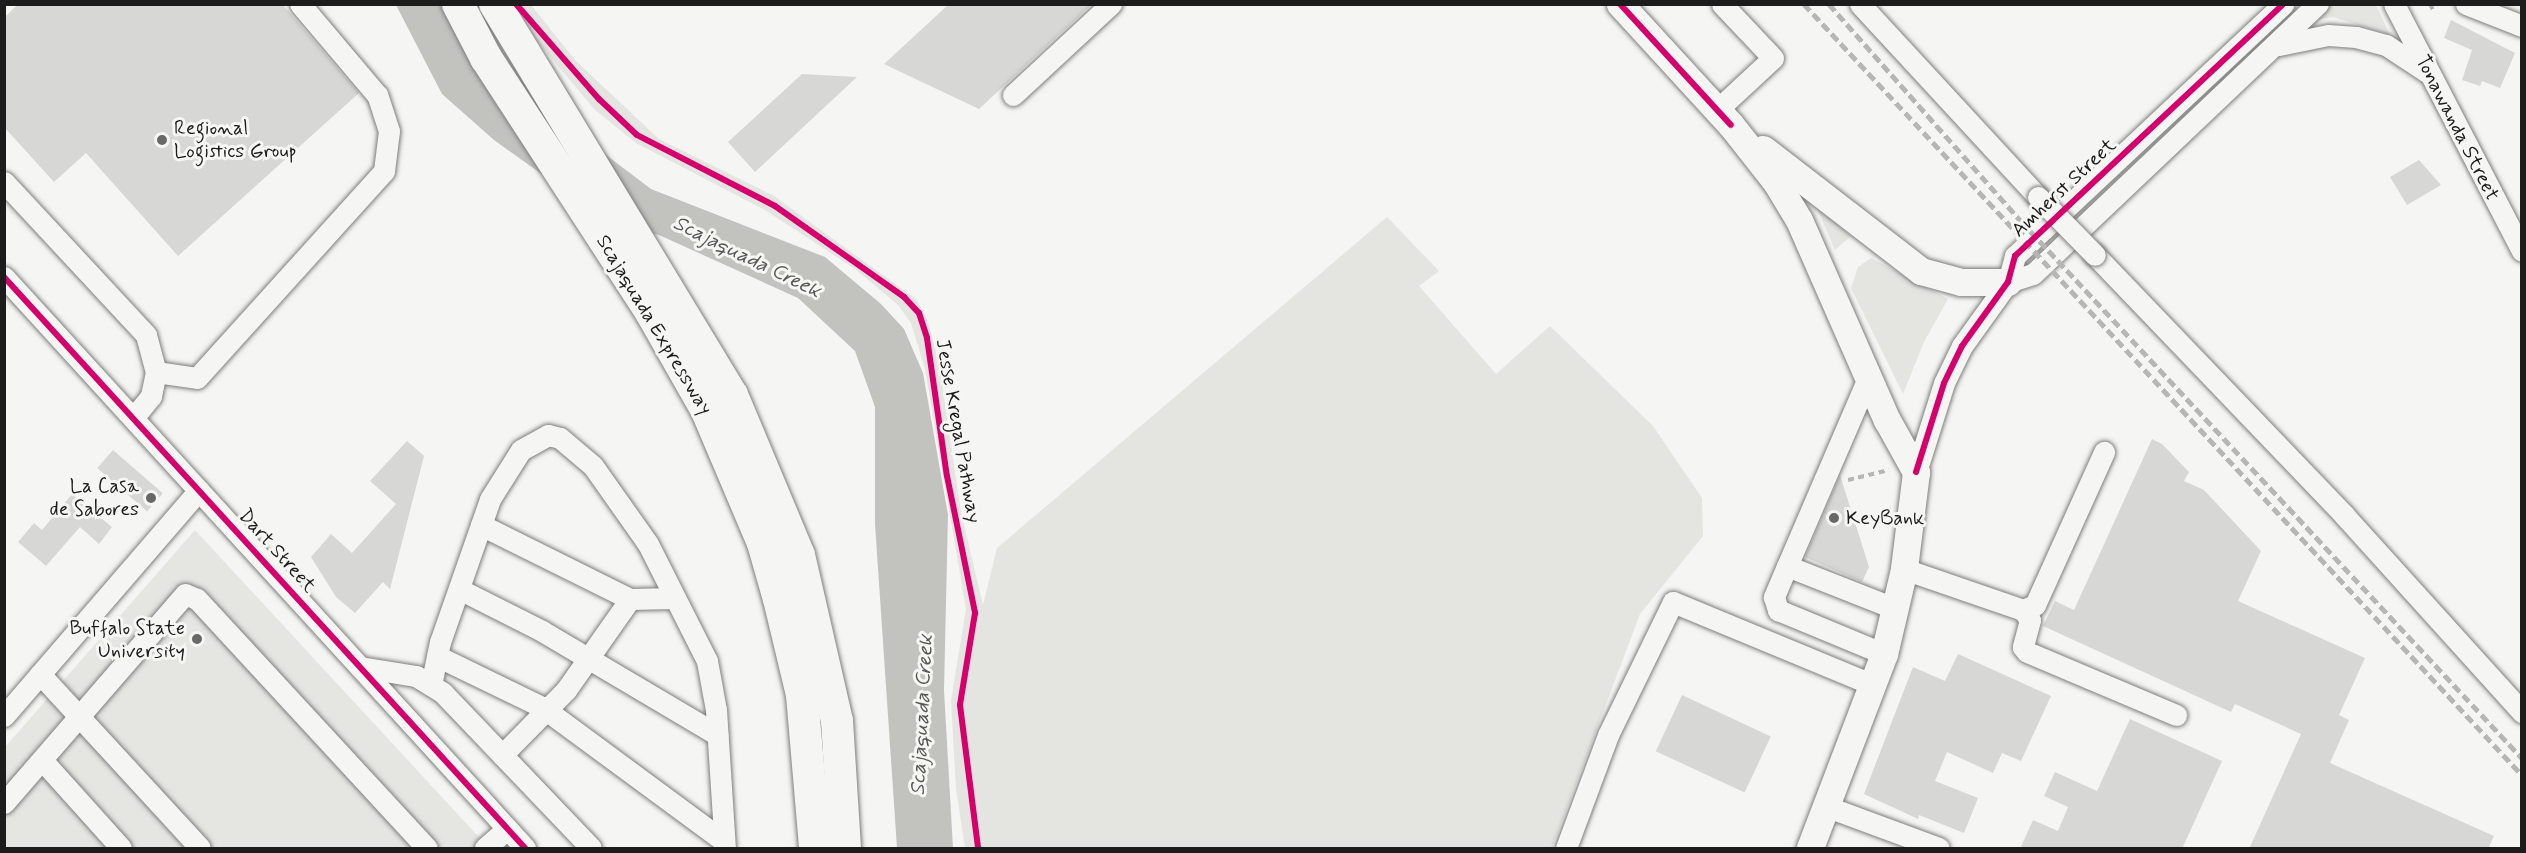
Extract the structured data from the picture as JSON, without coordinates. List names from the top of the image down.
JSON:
{
  "streets": {
    "highway": ["Scajaquada Expressway"],
    "street": ["Tonawanda Street", "Amherst Street", "Dart Street"],
    "cycle path": ["Jesse Kregal Pathway"]
  },
  "water": ["Scajaquada Creek"],
  "places": [
    "Regional Logistics Group",
    "La Casa de Sabores",
    "KeyBank",
    "Buffalo State University"
  ]
}
